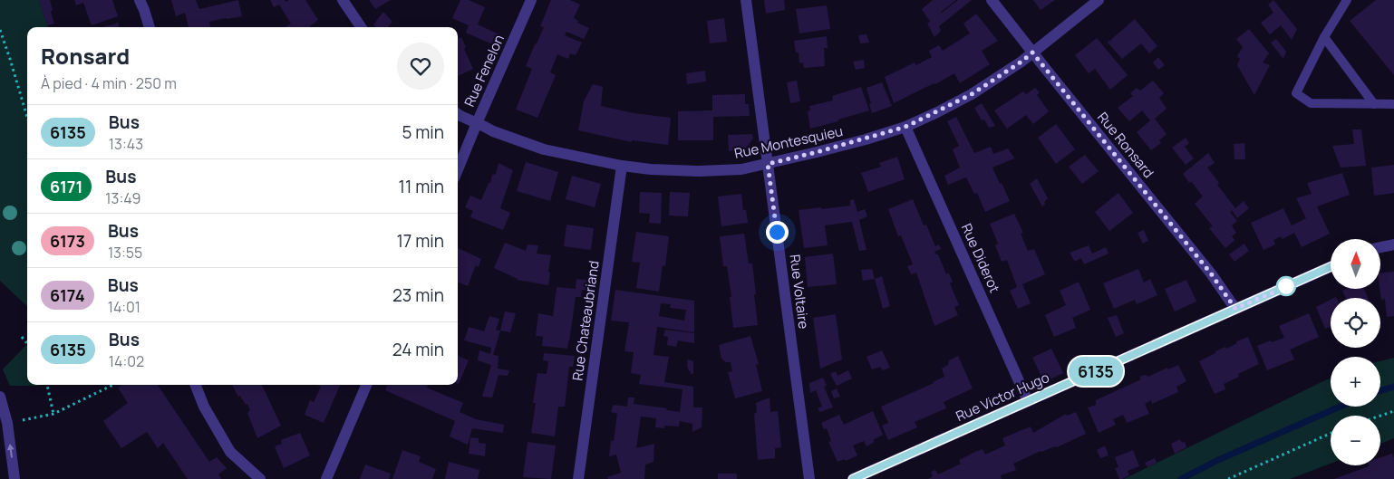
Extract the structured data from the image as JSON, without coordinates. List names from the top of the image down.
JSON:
{
  "streets": {
    "street": [
      "Rue Fenelon",
      "Rue Montesquieu",
      "Rue Ronsard",
      "Rue Diderot",
      "Rue Voltaire",
      "Rue Chateaubriand",
      "Rue Victor Hugo"
    ]
  },
  "crossings": [
    ["Rue Fenelon", "Rue Montesquieu"],
    ["Rue Montesquieu", "Rue Ronsard"],
    ["Rue Montesquieu", "Rue Diderot"],
    ["Rue Montesquieu", "Rue Voltaire"],
    ["Rue Montesquieu", "Rue Chateaubriand"],
    ["Rue Ronsard", "Rue Victor Hugo"],
    ["Rue Diderot", "Rue Victor Hugo"]
  ],
  "lines": ["bus line 6135"],
  "north": "top",
  "page": {
    "on_map": "6135",
    "heading": ["Ronsard", "À pied · 4 min · 250 m"],
    "list": [
      {
        "mark": "6135",
        "name": "Bus",
        "note": "13:43",
        "value": "5 min"
      },
      {
        "mark": "6171",
        "name": "Bus",
        "note": "13:49",
        "value": "11 min"
      },
      {
        "mark": "6173",
        "name": "Bus",
        "note": "13:55",
        "value": "17 min"
      },
      {
        "mark": "6174",
        "name": "Bus",
        "note": "14:01",
        "value": "23 min"
      },
      {
        "mark": "6135",
        "name": "Bus",
        "note": "14:02",
        "value": "24 min"
      }
    ],
    "map_buttons": ["+", "−"]
  }
}
